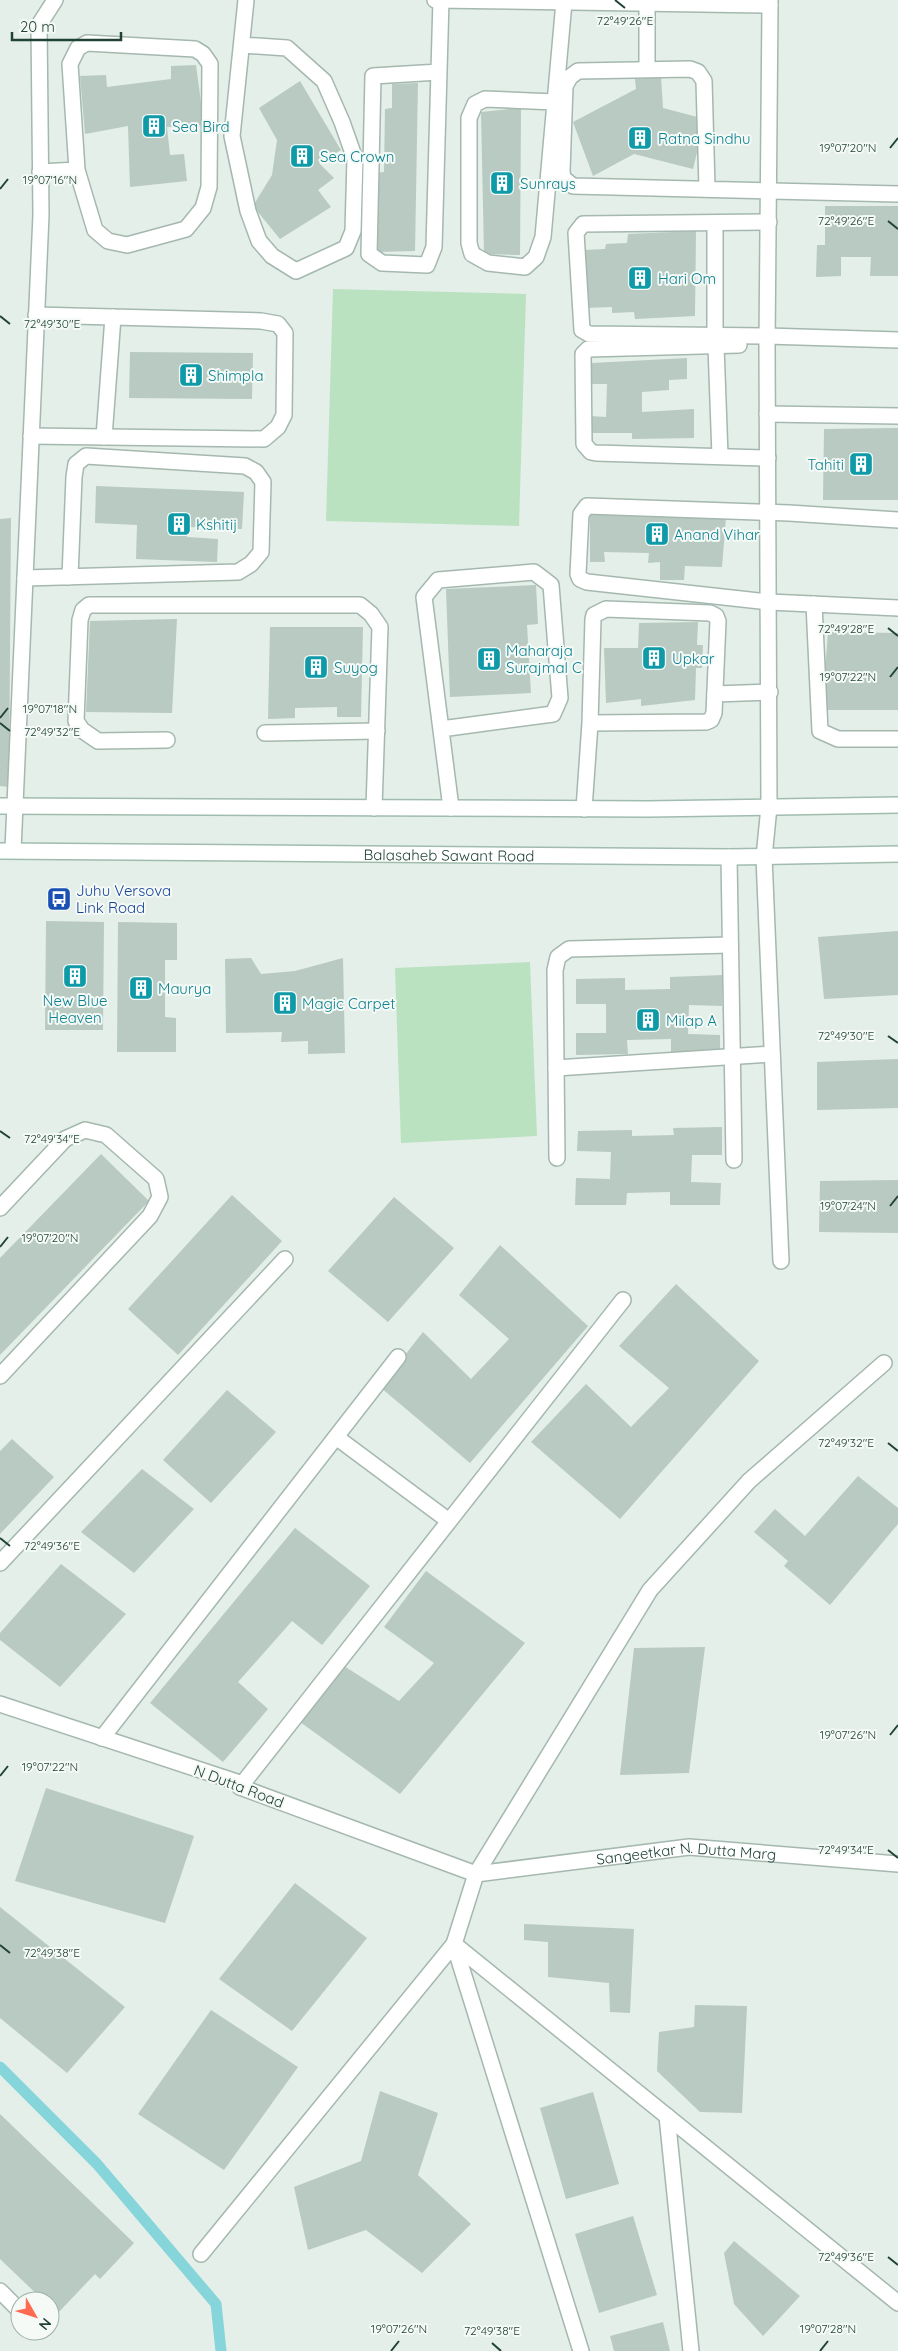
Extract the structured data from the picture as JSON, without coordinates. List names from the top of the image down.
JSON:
{
  "streets": {
    "street": ["Balasaheb Sawant Road", "N Dutta Road", "Sangeetkar N. Dutta Marg"]
  },
  "crossings": [
    ["N Dutta Road", "Sangeetkar N. Dutta Marg"]
  ],
  "places": {
    "building": [
      "Sea Bird",
      "Ratna Sindhu",
      "Sea Crown",
      "Sunrays",
      "Hari Om",
      "Shimpla",
      "Tahiti",
      "Kshitij",
      "Anand Vihar",
      "Upkar",
      "Maharaja Surajmal C",
      "Suyog",
      "New Blue Heaven",
      "Maurya",
      "Magic Carpet",
      "Milap A"
    ],
    "bus stop": ["Juhu Versova Link Road"]
  },
  "scale_bar": "20 m",
  "north": "bottom right",
  "coordinates": [
    "72°49'26\"E",
    "19°07'20\"N",
    "19°07'16\"N",
    "72°49'30\"E",
    "72°49'28\"E",
    "19°07'22\"N",
    "19°07'18\"N",
    "72°49'32\"E",
    "72°49'34\"E",
    "19°07'24\"N",
    "72°49'36\"E",
    "19°07'26\"N",
    "72°49'38\"E",
    "19°07'28\"N"
  ]
}
